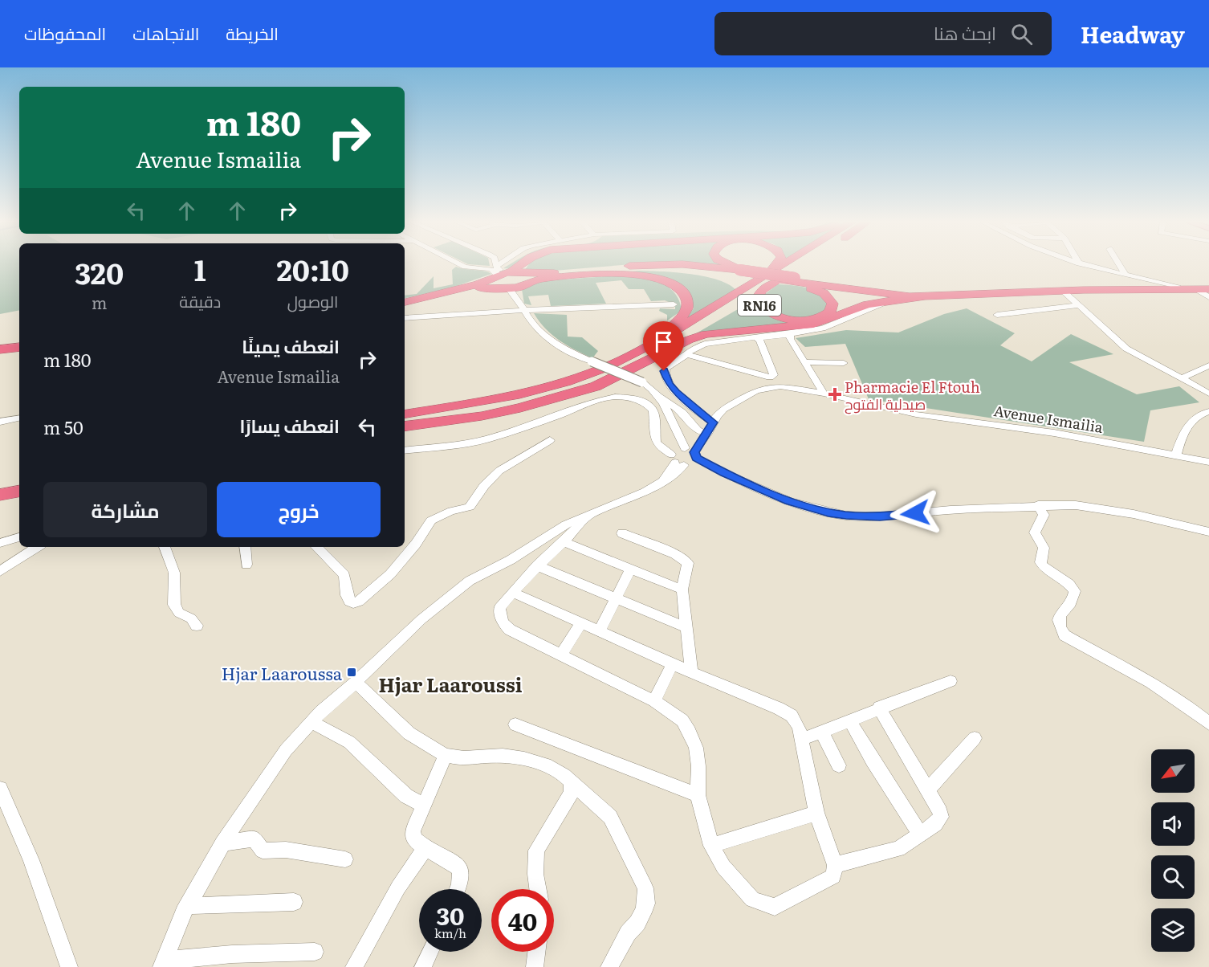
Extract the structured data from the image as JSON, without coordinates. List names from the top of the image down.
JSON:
{
  "streets": {
    "highway": ["RN16"],
    "street": ["Avenue Ismailia"]
  },
  "districts": ["Hjar Laaroussi"],
  "places": {
    "health": ["Pharmacie El Ftouh صيدلية الفتوح"],
    "transit": ["Hjar Laaroussa"]
  },
  "north": "bottom left",
  "page": {
    "header": "Headway",
    "search": "ابحث هنا",
    "nav": ["الخريطة", "الاتجاهات", "المحفوظات"],
    "turn": ["180 m", "Avenue Ismailia"],
    "eta": [
      "20:10",
      "الوصول",
      "1",
      "دقيقة",
      "320",
      "m"
    ],
    "list": [
      {
        "name": "انعطف يمينًا",
        "note": "Avenue Ismailia",
        "value": "180 m"
      },
      {
        "name": "انعطف يسارًا",
        "value": "50 m"
      }
    ],
    "buttons": ["خروج", "مشاركة"],
    "speed": "30 km/h",
    "limit": "40"
  }
}
